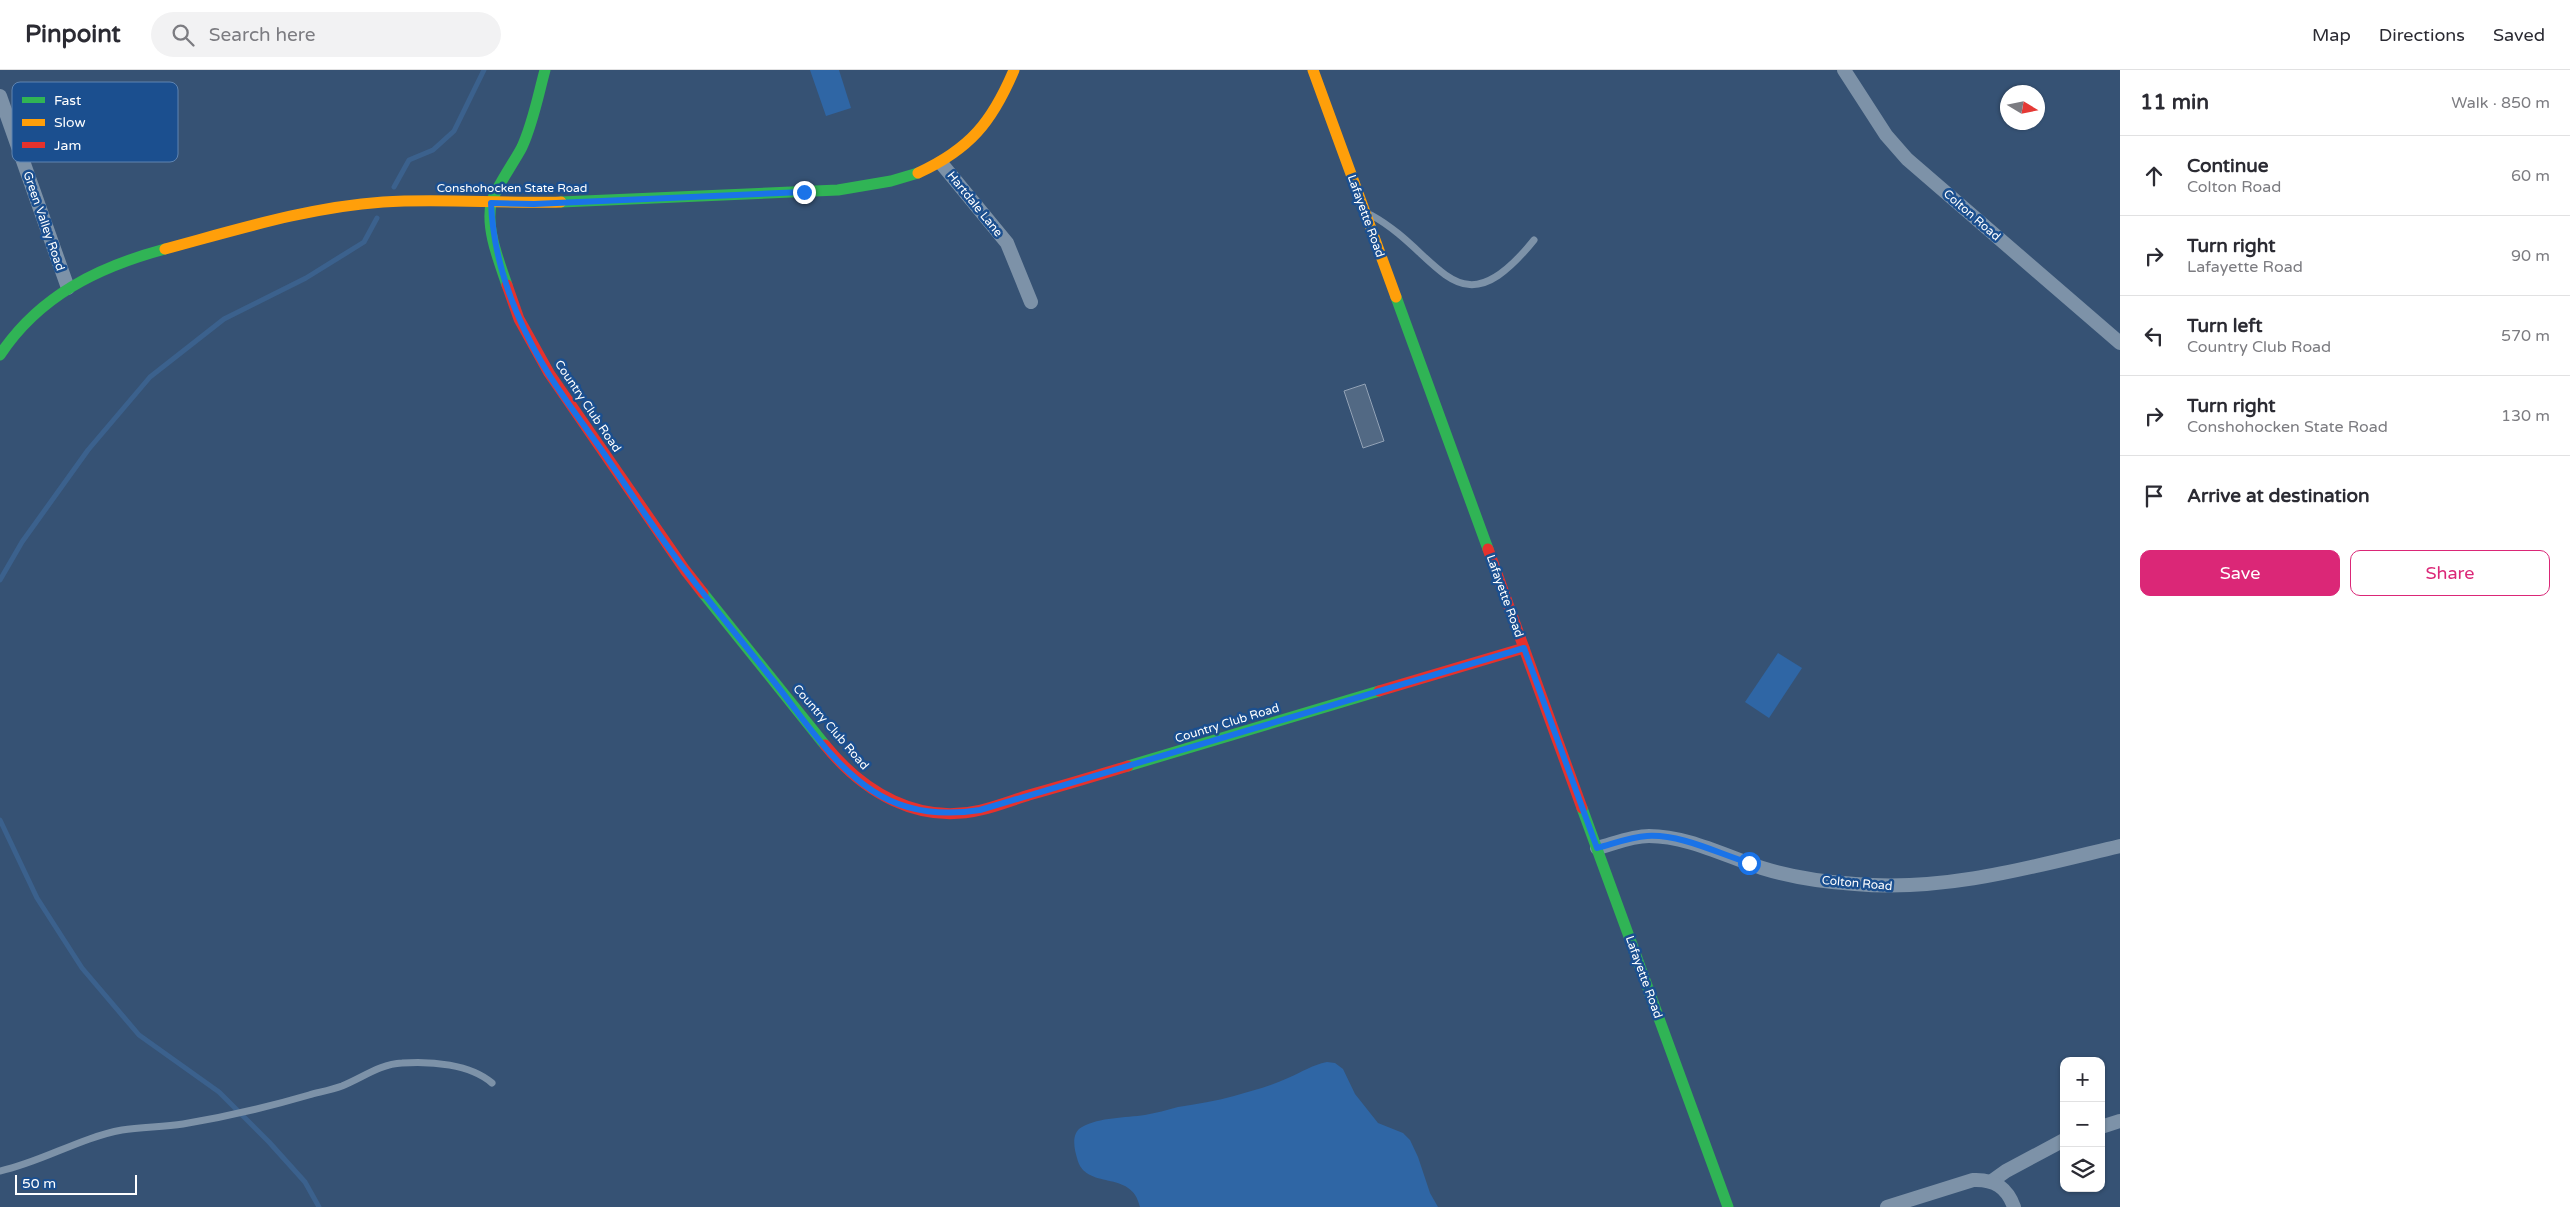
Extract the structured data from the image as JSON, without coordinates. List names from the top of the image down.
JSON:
{
  "streets": {
    "street": [
      "Conshohocken State Road",
      "Hartdale Lane",
      "Colton Road",
      "Lafayette Road",
      "Green Valley Road",
      "Country Club Road"
    ]
  },
  "crossings": [
    ["Conshohocken State Road", "Hartdale Lane"],
    ["Conshohocken State Road", "Green Valley Road"],
    ["Conshohocken State Road", "Country Club Road"],
    ["Colton Road", "Lafayette Road"],
    ["Lafayette Road", "Country Club Road"]
  ],
  "legend": ["Fast", "Slow", "Jam"],
  "scale_bar": "50 m",
  "north": "right",
  "page": {
    "header": "Pinpoint",
    "search": "Search here",
    "nav": ["Map", "Directions", "Saved"],
    "heading": ["11 min", "Walk · 850 m"],
    "list": [
      ["Continue", "Colton Road", "60 m"],
      ["Turn right", "Lafayette Road", "90 m"],
      ["Turn left", "Country Club Road", "570 m"],
      ["Turn right", "Conshohocken State Road", "130 m"],
      "Arrive at destination"
    ],
    "buttons": ["Save", "Share"],
    "map_buttons": ["+", "−"],
    "scale": "50 m"
  }
}
